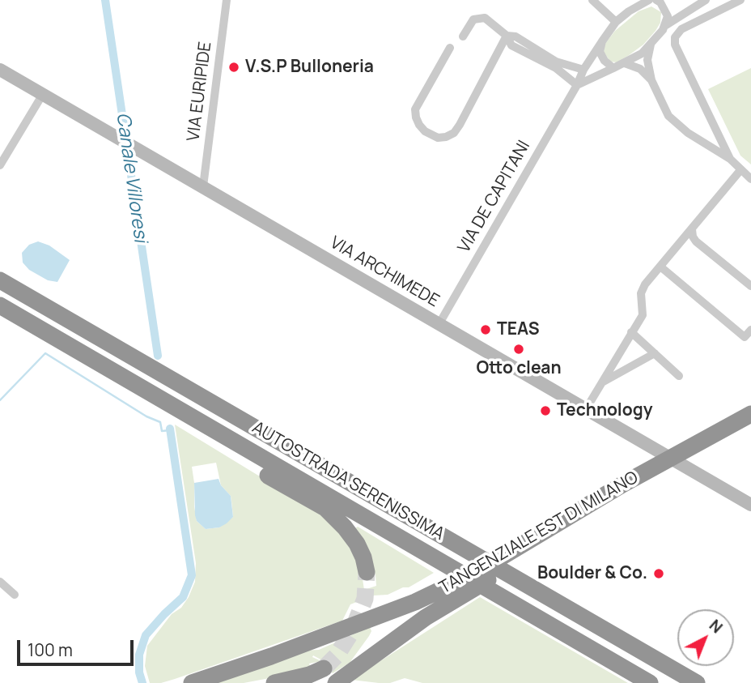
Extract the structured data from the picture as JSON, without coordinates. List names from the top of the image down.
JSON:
{
  "streets": {
    "highway": ["AUTOSTRADA SERENISSIMA", "TANGENZIALE EST DI MILANO"],
    "street": ["VIA EURIPIDE", "VIA DE CAPITANI", "VIA ARCHIMEDE"]
  },
  "crossings": [
    ["VIA EURIPIDE", "VIA ARCHIMEDE"],
    ["VIA DE CAPITANI", "VIA ARCHIMEDE"]
  ],
  "water": ["Canale Villoresi"],
  "places": [
    "V.S.P Bulloneria",
    "TEAS",
    "Otto clean",
    "Technology",
    "Boulder & Co."
  ],
  "scale_bar": "100 m",
  "north": "top right"
}
